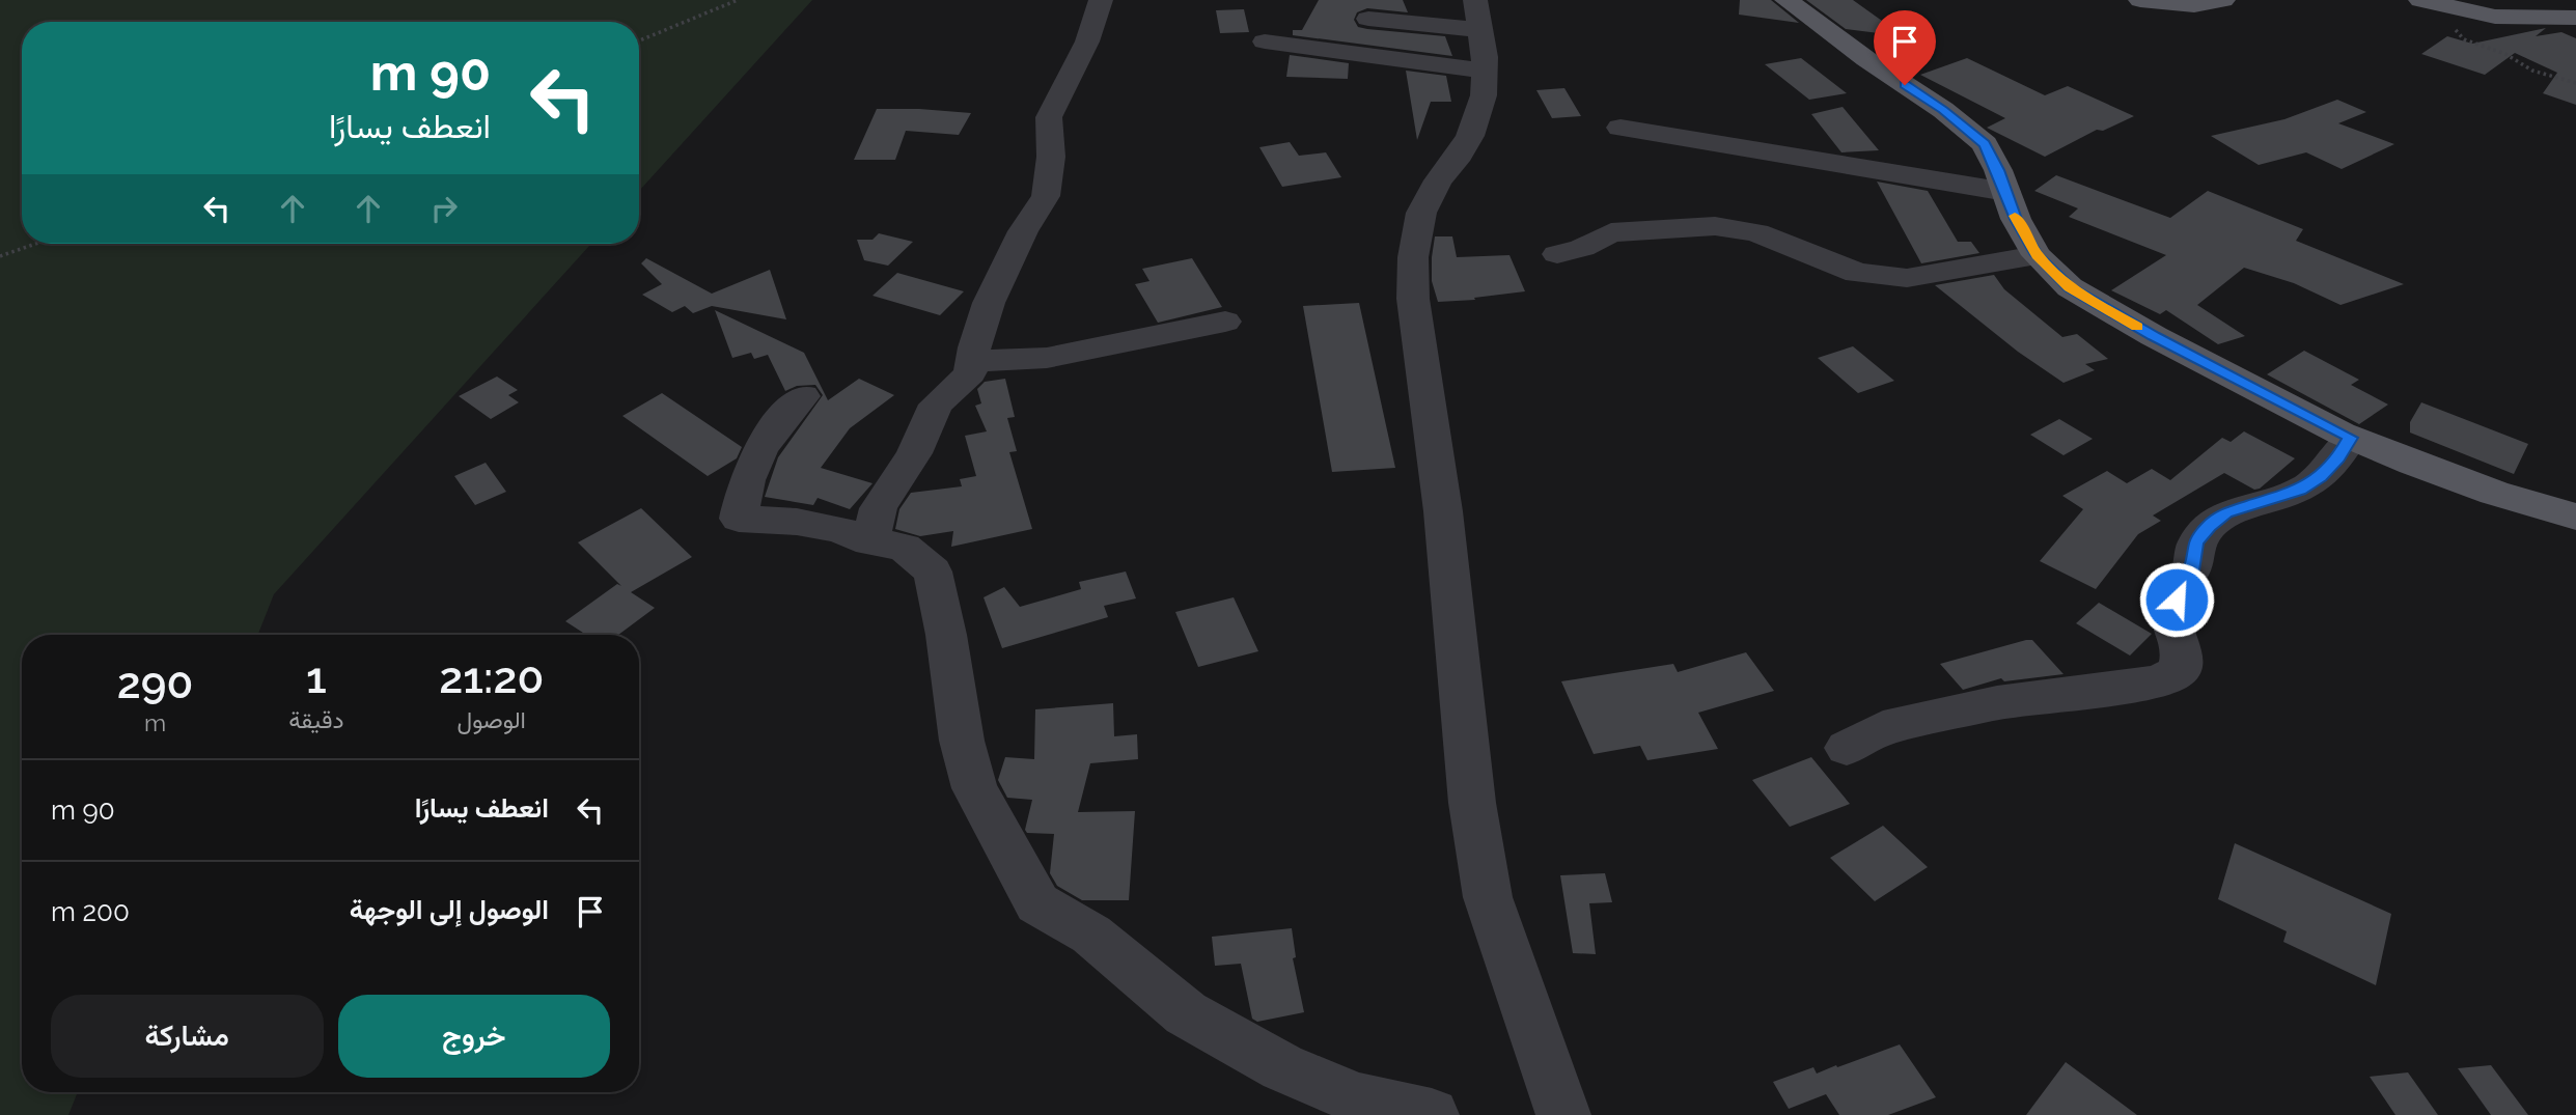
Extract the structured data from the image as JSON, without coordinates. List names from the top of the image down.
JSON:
{
  "page": {
    "turn": ["90 m", "انعطف يسارًا"],
    "eta": [
      "21:20",
      "الوصول",
      "1",
      "دقيقة",
      "290",
      "m"
    ],
    "list": [
      {
        "name": "انعطف يسارًا",
        "value": "90 m"
      },
      {
        "name": "الوصول إلى الوجهة",
        "value": "200 m"
      }
    ],
    "buttons": ["خروج", "مشاركة"]
  }
}
